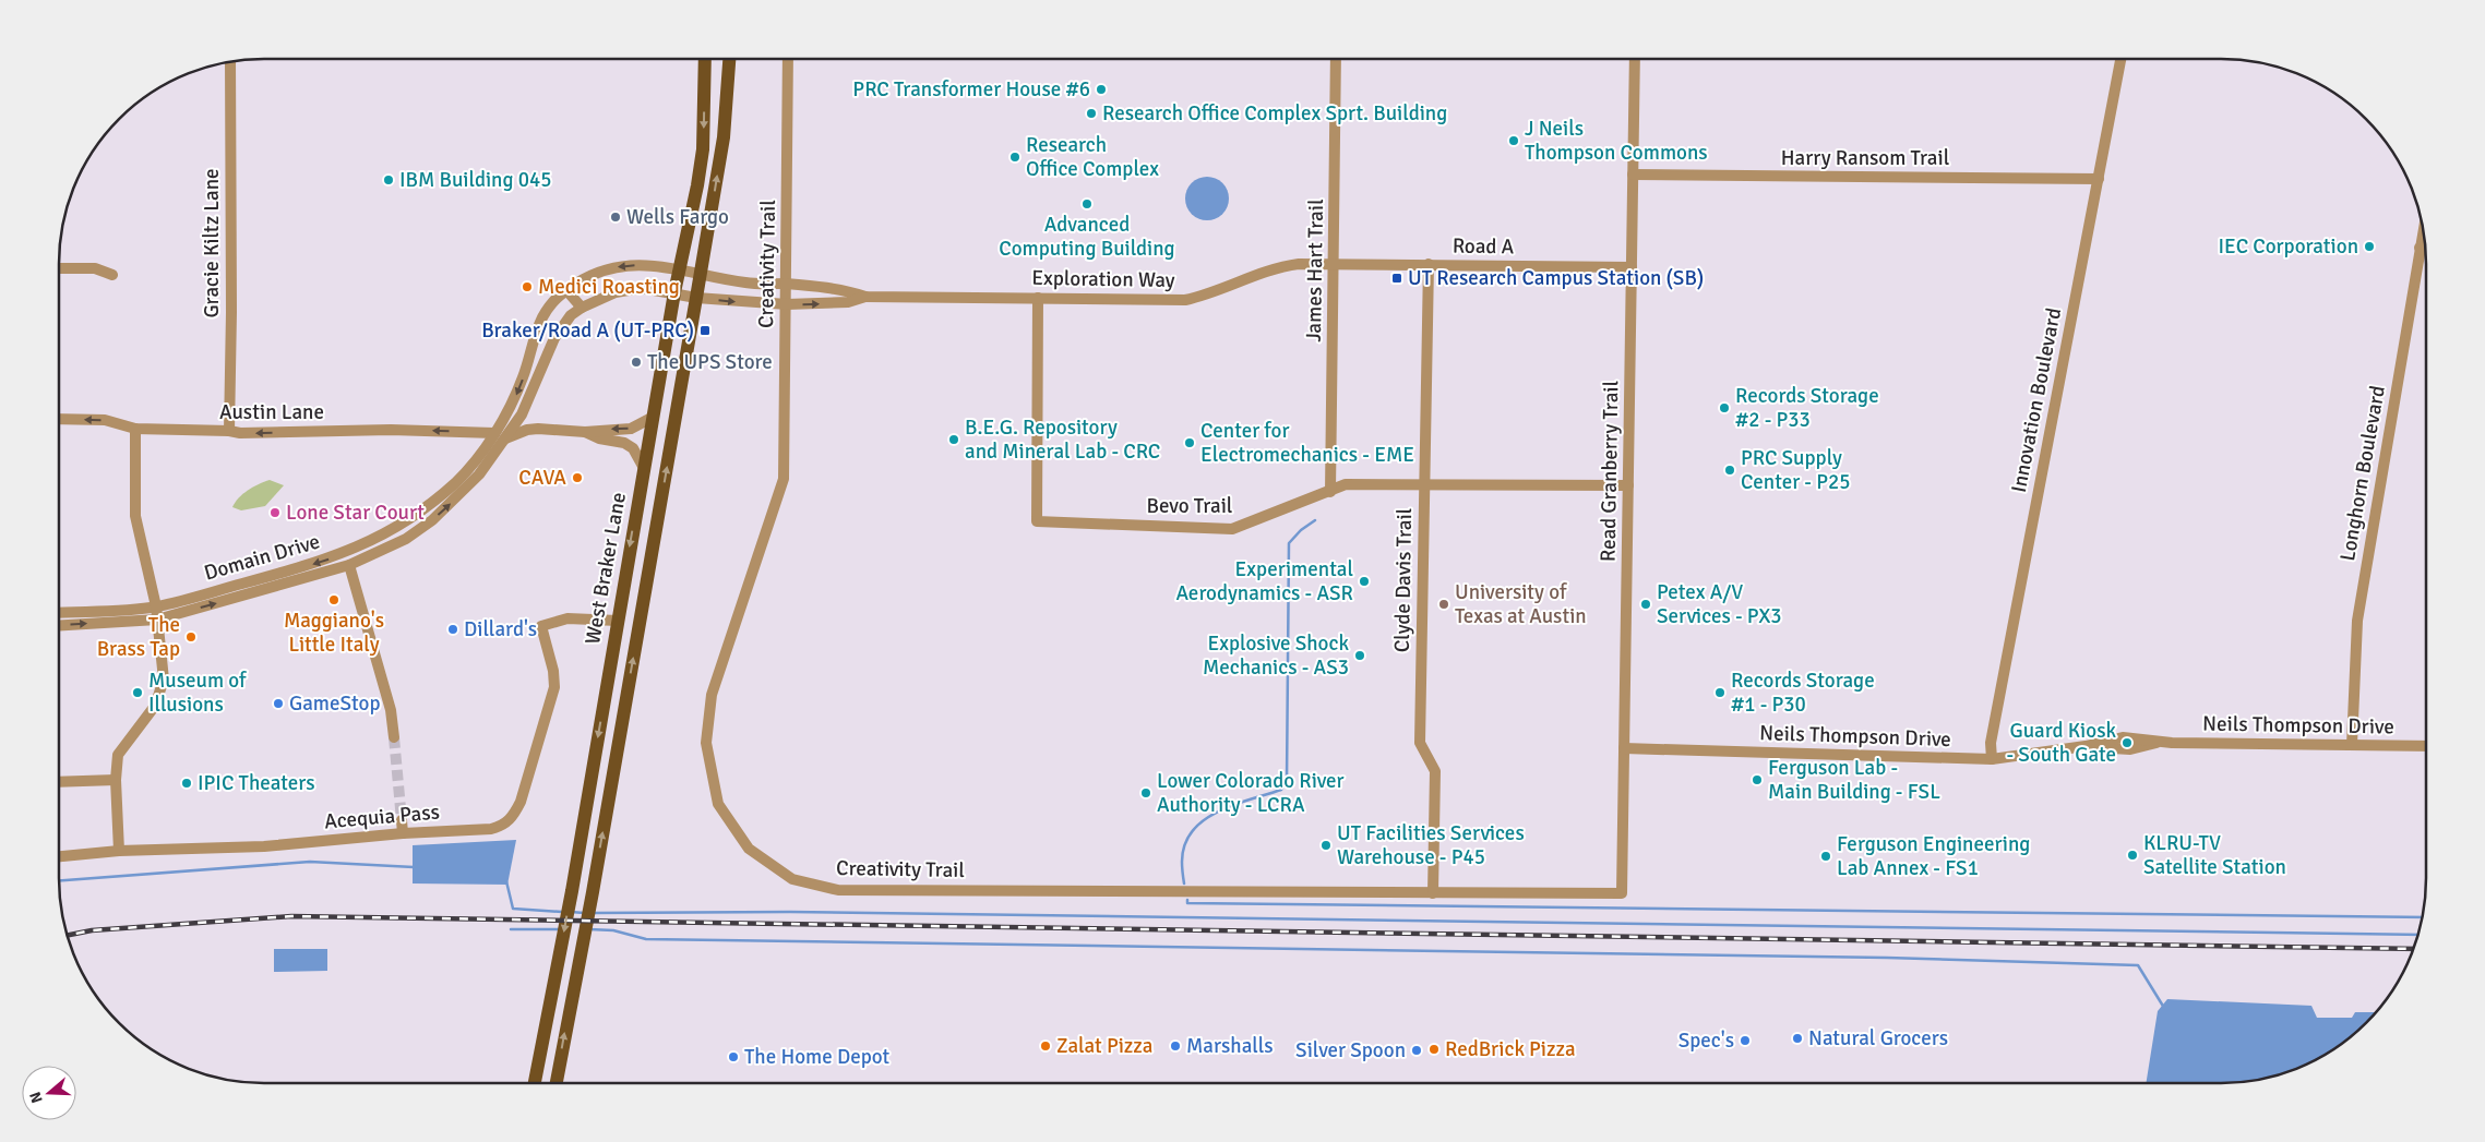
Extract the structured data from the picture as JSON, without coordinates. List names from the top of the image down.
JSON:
{
  "streets": {
    "main road": ["West Braker Lane"],
    "street": [
      "Harry Ransom Trail",
      "Gracie Kiltz Lane",
      "Road A",
      "Creativity Trail",
      "James Hart Trail",
      "Exploration Way",
      "Innovation Boulevard",
      "Austin Lane",
      "Read Granberry Trail",
      "Longhorn Boulevard",
      "Bevo Trail",
      "Domain Drive",
      "Clyde Davis Trail",
      "Neils Thompson Drive",
      "Acequia Pass"
    ]
  },
  "crossings": [
    ["Harry Ransom Trail", "Innovation Boulevard"],
    ["Harry Ransom Trail", "Read Granberry Trail"],
    ["Gracie Kiltz Lane", "Austin Lane"],
    ["Road A", "James Hart Trail"],
    ["Road A", "Exploration Way"],
    ["Road A", "Read Granberry Trail"],
    ["Road A", "Clyde Davis Trail"],
    ["Creativity Trail", "Exploration Way"],
    ["Creativity Trail", "Read Granberry Trail"],
    ["Creativity Trail", "Clyde Davis Trail"],
    ["James Hart Trail", "Exploration Way"],
    ["James Hart Trail", "Bevo Trail"],
    ["Exploration Way", "Bevo Trail"],
    ["Exploration Way", "Domain Drive"],
    ["Exploration Way", "West Braker Lane"],
    ["Innovation Boulevard", "Neils Thompson Drive"],
    ["Austin Lane", "Domain Drive"],
    ["Read Granberry Trail", "Bevo Trail"],
    ["Read Granberry Trail", "Neils Thompson Drive"],
    ["Longhorn Boulevard", "Neils Thompson Drive"],
    ["Bevo Trail", "Clyde Davis Trail"],
    ["Domain Drive", "West Braker Lane"],
    ["West Braker Lane", "Acequia Pass"]
  ],
  "one_way": ["Austin Lane"],
  "places": {
    "other": [
      "PRC Transformer House #6",
      "Research Office Complex Sprt. Building",
      "J Neils Thompson Commons",
      "Research Office Complex",
      "IBM Building 045",
      "Advanced Computing Building",
      "Wells Fargo",
      "IEC Corporation",
      "Medici Roasting",
      "The UPS Store",
      "Records Storage #2 - P33",
      "B.E.G. Repository and Mineral Lab - CRC",
      "Center for Electromechanics - EME",
      "PRC Supply Center - P25",
      "CAVA",
      "Lone Star Court",
      "Experimental Aerodynamics - ASR",
      "Maggiano's Little Italy",
      "University of Texas at Austin",
      "Petex A/V Services - PX3",
      "Dillard's",
      "The Brass Tap",
      "Explosive Shock Mechanics - AS3",
      "Museum of Illusions",
      "Records Storage #1 - P30",
      "GameStop",
      "Guard Kiosk - South Gate",
      "Ferguson Lab - Main Building - FSL",
      "IPIC Theaters",
      "Lower Colorado River Authority - LCRA",
      "UT Facilities Services Warehouse - P45",
      "KLRU-TV Satellite Station",
      "Ferguson Engineering Lab Annex - FS1",
      "Natural Grocers",
      "Spec's",
      "Zalat Pizza",
      "Marshalls",
      "RedBrick Pizza",
      "Silver Spoon",
      "The Home Depot"
    ],
    "transit": ["UT Research Campus Station (SB)", "Braker/Road A (UT-PRC)"]
  },
  "north": "left"
}
